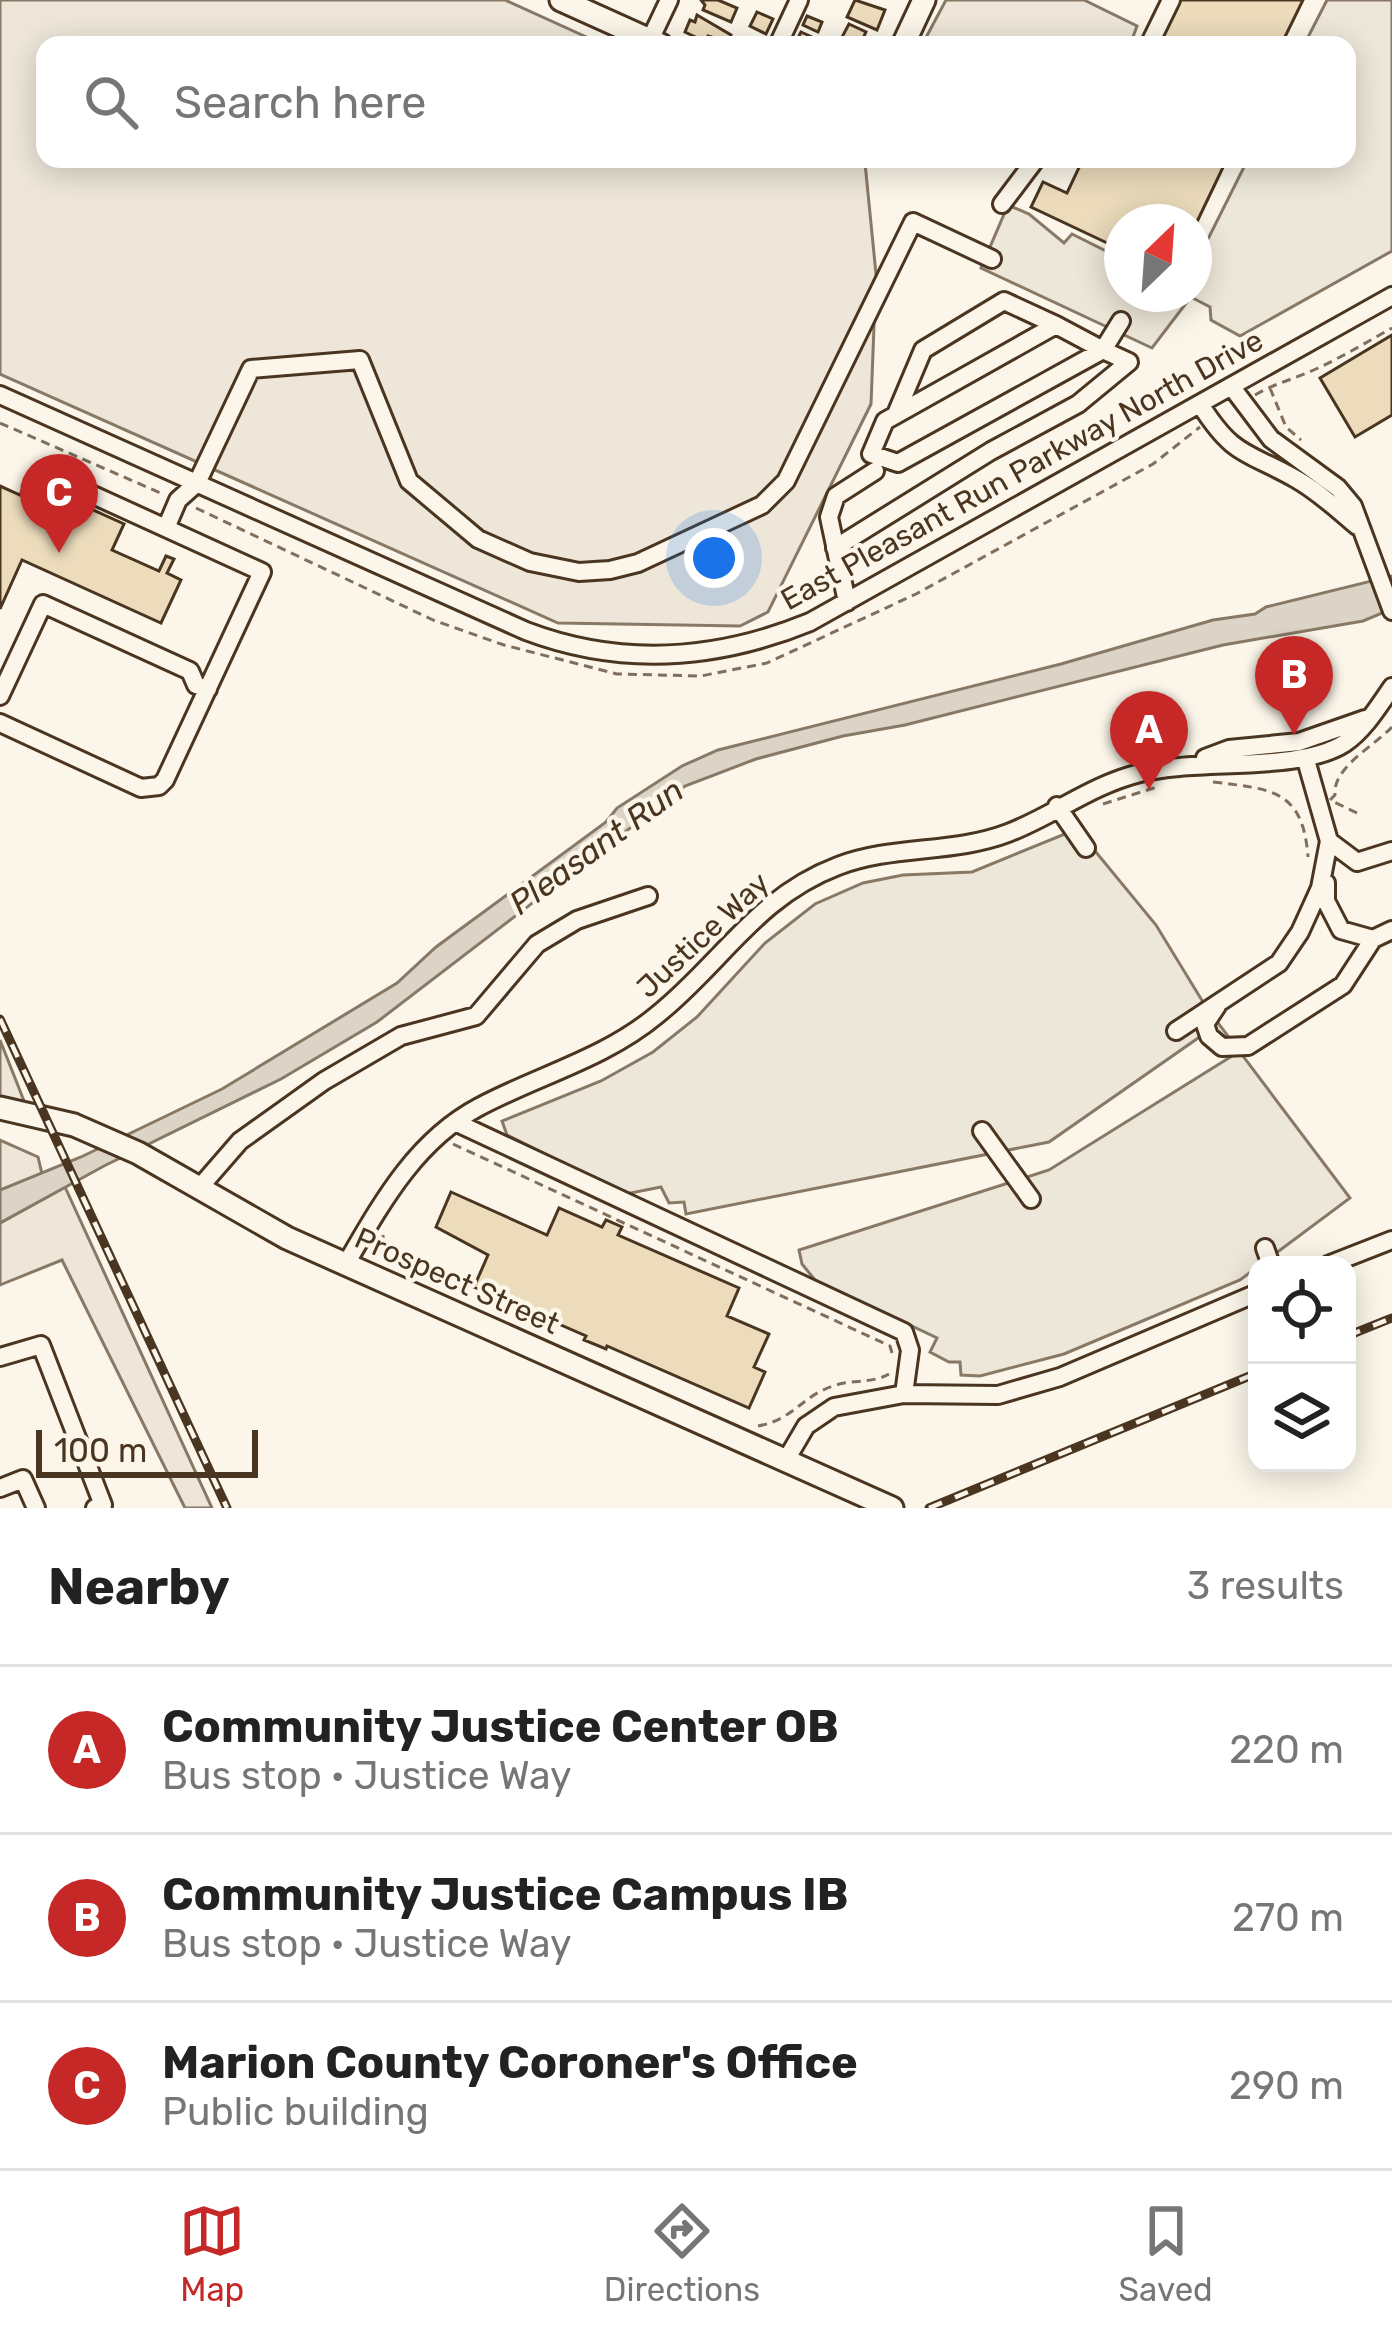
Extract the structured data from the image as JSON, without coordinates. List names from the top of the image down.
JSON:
{
  "streets": {
    "main road": ["Prospect Street"],
    "street": ["East Pleasant Run Parkway North Drive", "Justice Way"]
  },
  "crossings": [
    ["Justice Way", "Prospect Street"]
  ],
  "water": ["Pleasant Run"],
  "scale_bar": "100 m",
  "north": "top right",
  "page": {
    "search": "Search here",
    "pins": ["C", "B", "A"],
    "scale": "100 m",
    "heading": ["Nearby", "3 results"],
    "list": [
      {
        "mark": "A",
        "name": "Community Justice Center OB",
        "note": "Bus stop · Justice Way",
        "value": "220 m"
      },
      {
        "mark": "B",
        "name": "Community Justice Campus IB",
        "note": "Bus stop · Justice Way",
        "value": "270 m"
      },
      {
        "mark": "C",
        "name": "Marion County Coroner's Office",
        "note": "Public building",
        "value": "290 m"
      }
    ],
    "nav": ["Map", "Directions", "Saved"]
  }
}
